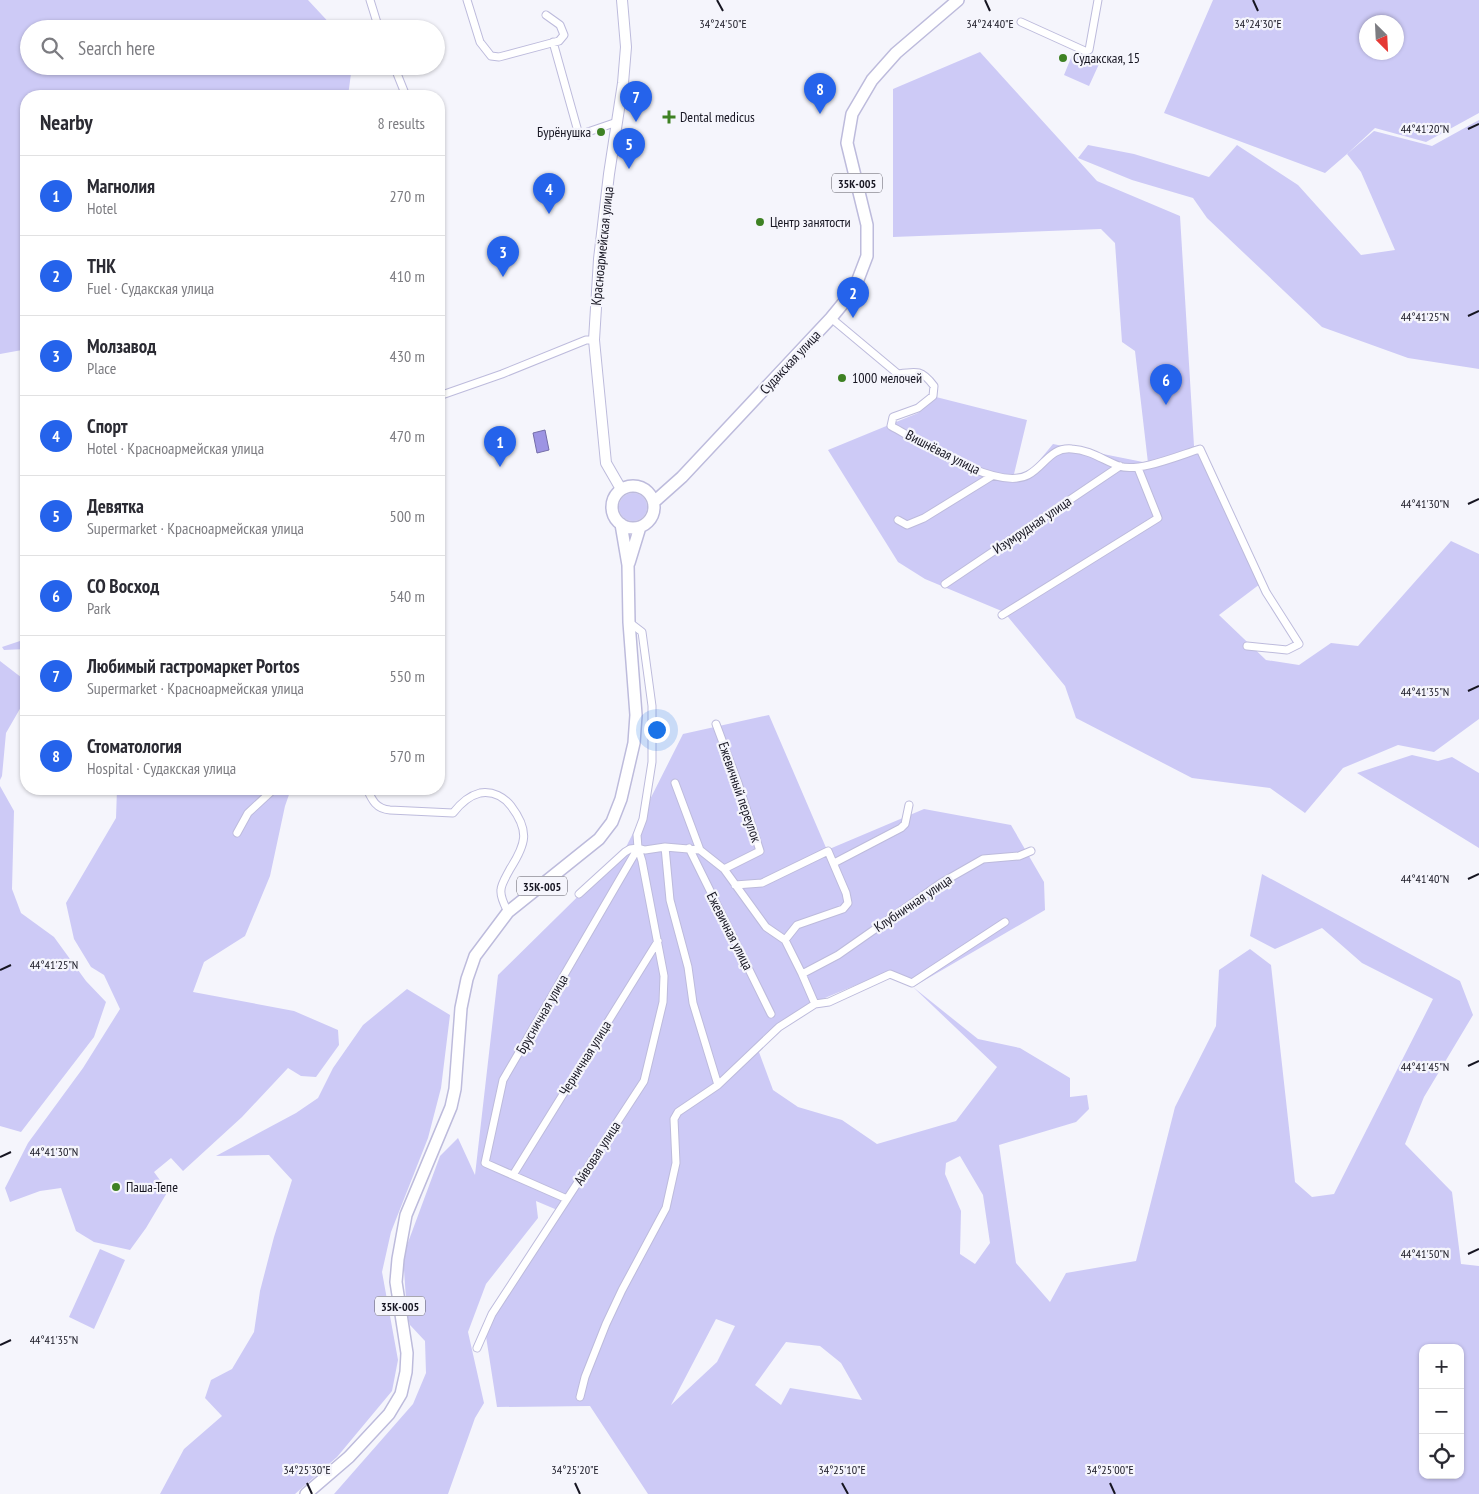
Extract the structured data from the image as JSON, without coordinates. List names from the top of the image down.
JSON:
{
  "streets": {
    "main road": ["35К-005", "Красноармейская улица", "Судакская улица"],
    "street": [
      "Вишнёвая улица",
      "Изумрудная улица",
      "Ежевичный переулок",
      "Клубничная улица",
      "Ежевичная улица",
      "Брусничная улица",
      "Черничная улица",
      "Айвовая улица"
    ]
  },
  "crossings": [
    ["35К-005", "Красноармейская улица"],
    ["35К-005", "Судакская улица"],
    ["Красноармейская улица", "Судакская улица"],
    ["Судакская улица", "Вишнёвая улица"],
    ["Вишнёвая улица", "Изумрудная улица"],
    ["Брусничная улица", "Черничная улица"],
    ["Брусничная улица", "Айвовая улица"],
    ["Черничная улица", "Айвовая улица"]
  ],
  "places": {
    "other": [
      "Судакская, 15",
      "Бурёнушка",
      "Центр занятости",
      "1000 мелочей",
      "Паша-Тепе"
    ],
    "health": ["Dental medicus"]
  },
  "north": "bottom right",
  "page": {
    "search": "Search here",
    "pins": [
      "8",
      "7",
      "5",
      "4",
      "3",
      "2",
      "6",
      "1"
    ],
    "heading": ["Nearby", "8 results"],
    "list": [
      {
        "mark": "1",
        "name": "Магнолия",
        "note": "Hotel",
        "value": "270 m"
      },
      {
        "mark": "2",
        "name": "ТНК",
        "note": "Fuel · Судакская улица",
        "value": "410 m"
      },
      {
        "mark": "3",
        "name": "Молзавод",
        "note": "Place",
        "value": "430 m"
      },
      {
        "mark": "4",
        "name": "Спорт",
        "note": "Hotel · Красноармейская улица",
        "value": "470 m"
      },
      {
        "mark": "5",
        "name": "Девятка",
        "note": "Supermarket · Красноармейская улица",
        "value": "500 m"
      },
      {
        "mark": "6",
        "name": "СО Восход",
        "note": "Park",
        "value": "540 m"
      },
      {
        "mark": "7",
        "name": "Любимый гастромаркет Portos",
        "note": "Supermarket · Красноармейская улица",
        "value": "550 m"
      },
      {
        "mark": "8",
        "name": "Стоматология",
        "note": "Hospital · Судакская улица",
        "value": "570 m"
      }
    ],
    "map_buttons": ["+", "−"]
  },
  "coordinates": [
    "34°24'50\"E",
    "34°24'40\"E",
    "34°24'30\"E",
    "44°41'20\"N",
    "44°41'25\"N",
    "44°41'30\"N",
    "44°41'35\"N",
    "44°41'40\"N",
    "44°41'45\"N",
    "44°41'50\"N",
    "34°25'30\"E",
    "34°25'20\"E",
    "34°25'10\"E",
    "34°25'00\"E"
  ]
}
